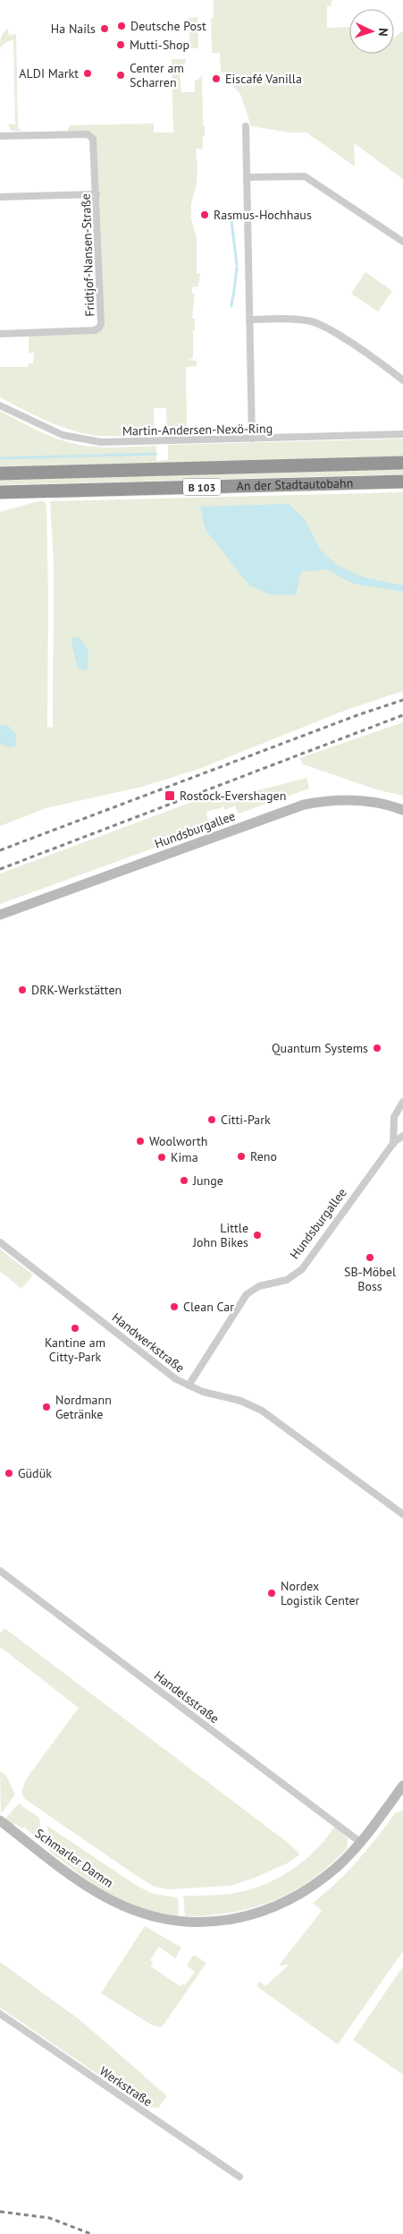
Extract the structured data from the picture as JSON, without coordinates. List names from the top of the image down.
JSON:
{
  "streets": {
    "highway": ["An der Stadtautobahn", "B 103"],
    "street": [
      "Fridtjof-Nansen-Straße",
      "Martin-Andersen-Nexö-Ring",
      "Hundsburgallee",
      "Handwerkstraße",
      "Handelsstraße",
      "Schmarler Damm",
      "Werkstraße"
    ]
  },
  "crossings": [
    ["Hundsburgallee", "Handwerkstraße"],
    ["Handelsstraße", "Schmarler Damm"]
  ],
  "places": {
    "other": [
      "Deutsche Post",
      "Ha Nails",
      "Mutti-Shop",
      "ALDI Markt",
      "Center am Scharren",
      "Eiscafé Vanilla",
      "Rasmus-Hochhaus",
      "DRK-Werkstätten",
      "Quantum Systems",
      "Citti-Park",
      "Woolworth",
      "Reno",
      "Kima",
      "Junge",
      "Little John Bikes",
      "SB-Möbel Boss",
      "Clean Car",
      "Kantine am Citty-Park",
      "Nordmann Getränke",
      "Güdük",
      "Nordex Logistik Center"
    ],
    "transit": ["Rostock-Evershagen"]
  },
  "north": "right"
}
